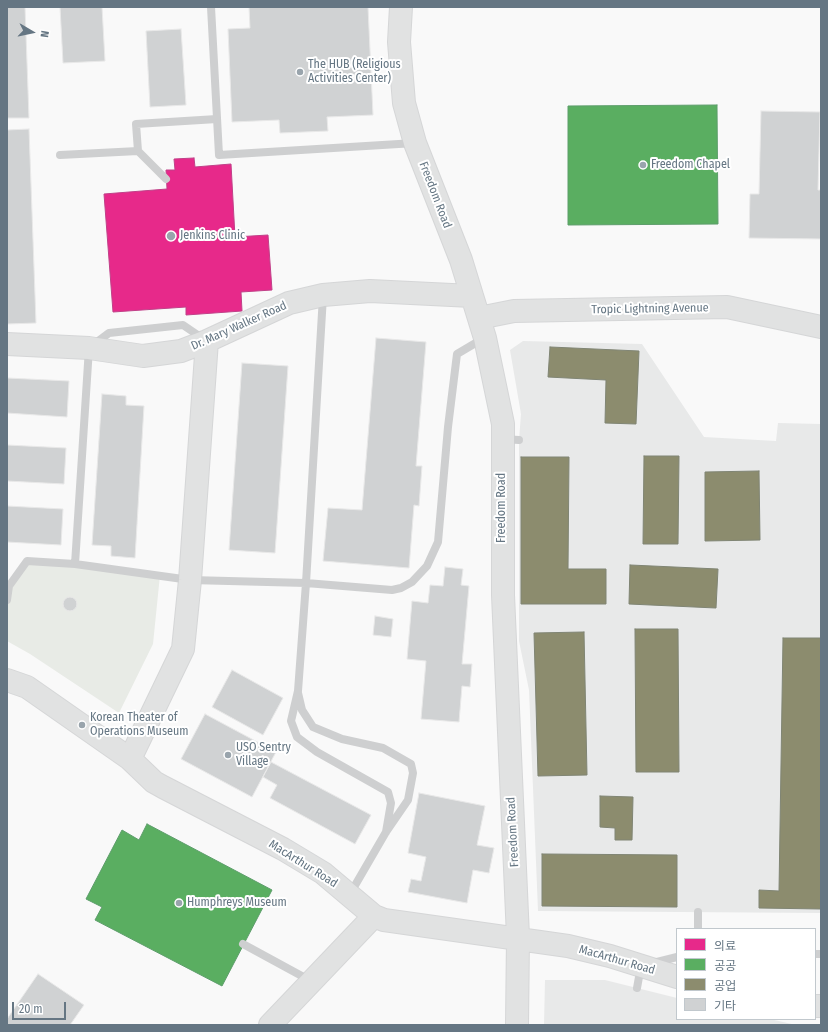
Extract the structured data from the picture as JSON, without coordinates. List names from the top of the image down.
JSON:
{
  "streets": {
    "street": [
      "Freedom Road",
      "Tropic Lightning Avenue",
      "Dr. Mary Walker Road",
      "MacArthur Road"
    ]
  },
  "crossings": [
    ["Freedom Road", "Tropic Lightning Avenue"],
    ["Freedom Road", "Dr. Mary Walker Road"],
    ["Freedom Road", "MacArthur Road"]
  ],
  "places": [
    "The HUB (Religious Activities Center)",
    "Freedom Chapel",
    "Jenkins Clinic",
    "Korean Theater of Operations Museum",
    "USO Sentry Village",
    "Humphreys Museum"
  ],
  "legend": [
    "의료",
    "공공",
    "공업",
    "기타"
  ],
  "scale_bar": "20 m",
  "north": "right"
}
